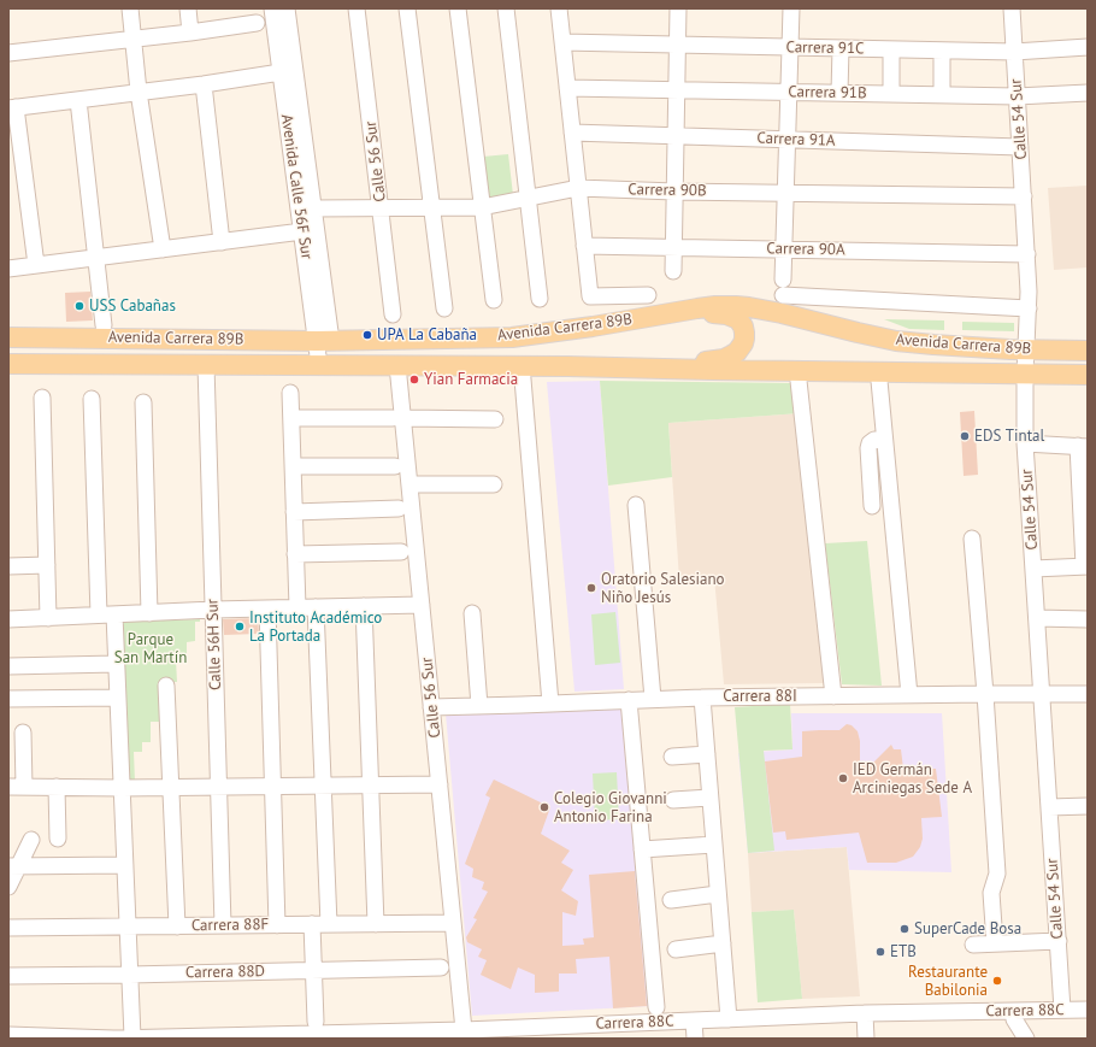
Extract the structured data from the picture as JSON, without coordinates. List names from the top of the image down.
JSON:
{
  "streets": {
    "main road": ["Avenida Carrera 89B"],
    "street": [
      "Carrera 91C",
      "Carrera 91B",
      "Calle 54 Sur",
      "Carrera 91A",
      "Calle 56 Sur",
      "Avenida Calle 56F Sur",
      "Carrera 90B",
      "Carrera 90A",
      "Calle 56H Sur",
      "Carrera 88I",
      "Carrera 88F",
      "Carrera 88D",
      "Carrera 88C"
    ]
  },
  "crossings": [
    ["Carrera 91C", "Calle 54 Sur"],
    ["Carrera 91B", "Calle 54 Sur"],
    ["Calle 54 Sur", "Carrera 91A"],
    ["Calle 54 Sur", "Carrera 90B"],
    ["Calle 54 Sur", "Carrera 90A"],
    ["Calle 54 Sur", "Avenida Carrera 89B"],
    ["Calle 54 Sur", "Carrera 88I"],
    ["Calle 54 Sur", "Carrera 88C"],
    ["Calle 56 Sur", "Carrera 90B"],
    ["Calle 56 Sur", "Avenida Carrera 89B"],
    ["Calle 56 Sur", "Carrera 88I"],
    ["Calle 56 Sur", "Carrera 88F"],
    ["Calle 56 Sur", "Carrera 88C"],
    ["Avenida Calle 56F Sur", "Carrera 90B"],
    ["Avenida Calle 56F Sur", "Avenida Carrera 89B"],
    ["Avenida Carrera 89B", "Calle 56H Sur"],
    ["Calle 56H Sur", "Carrera 88F"]
  ],
  "parks": ["Parque San Martín"],
  "places": [
    "USS Cabañas",
    "UPA La Cabaña",
    "Yian Farmacia",
    "EDS Tintal",
    "Oratorio Salesiano Niño Jesús",
    "Instituto Académico La Portada",
    "IED Germán Arciniegas Sede A",
    "Colegio Giovanni Antonio Farina",
    "SuperCade Bosa",
    "ETB",
    "Restaurante Babilonia"
  ]
}
